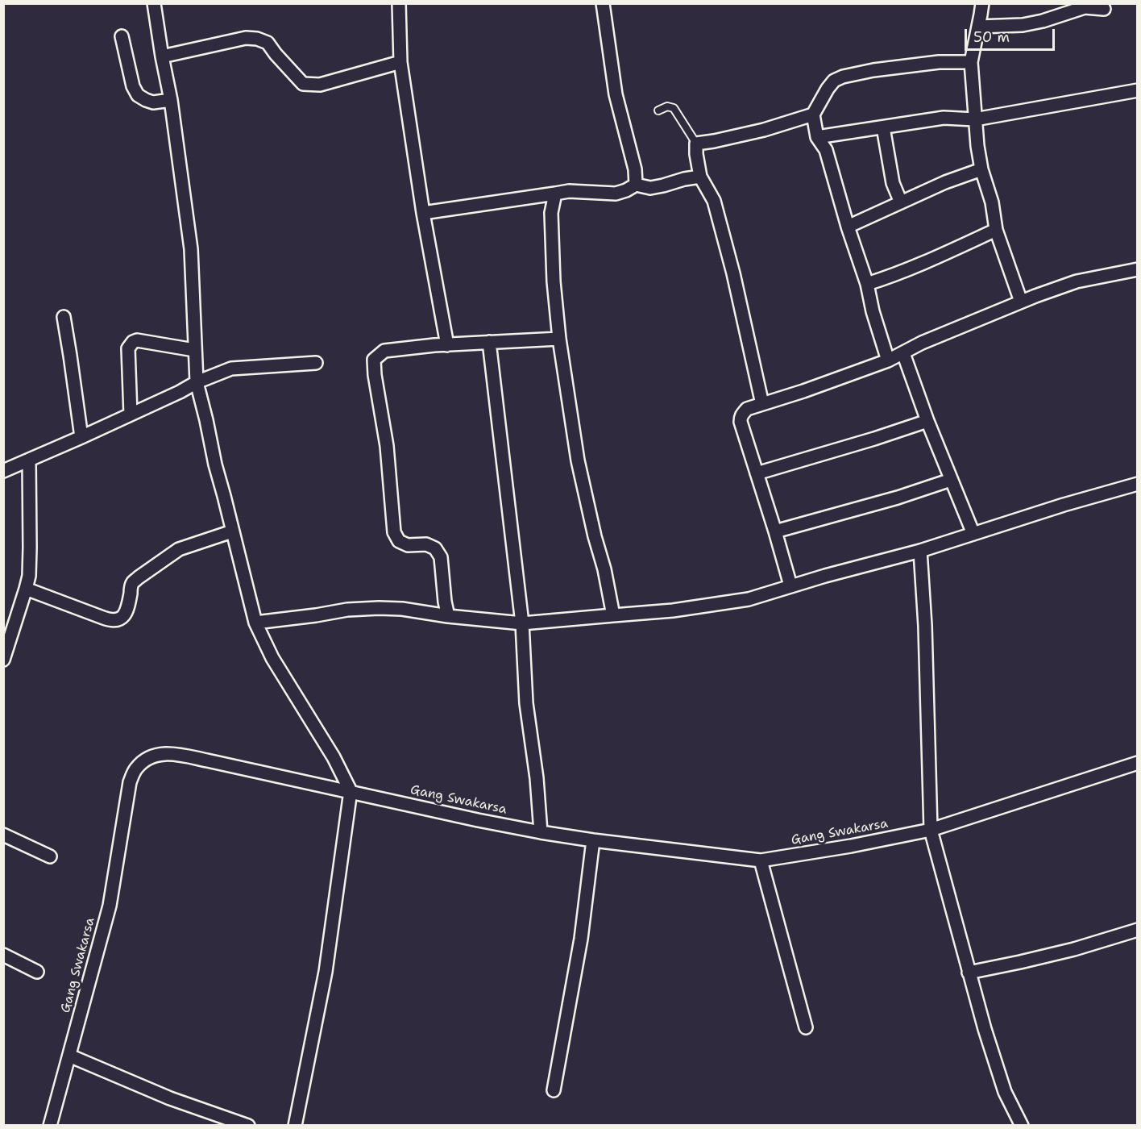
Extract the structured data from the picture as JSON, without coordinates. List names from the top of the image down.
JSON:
{
  "streets": {
    "street": ["Gang Swakarsa"]
  },
  "scale_bar": "50 m"
}
